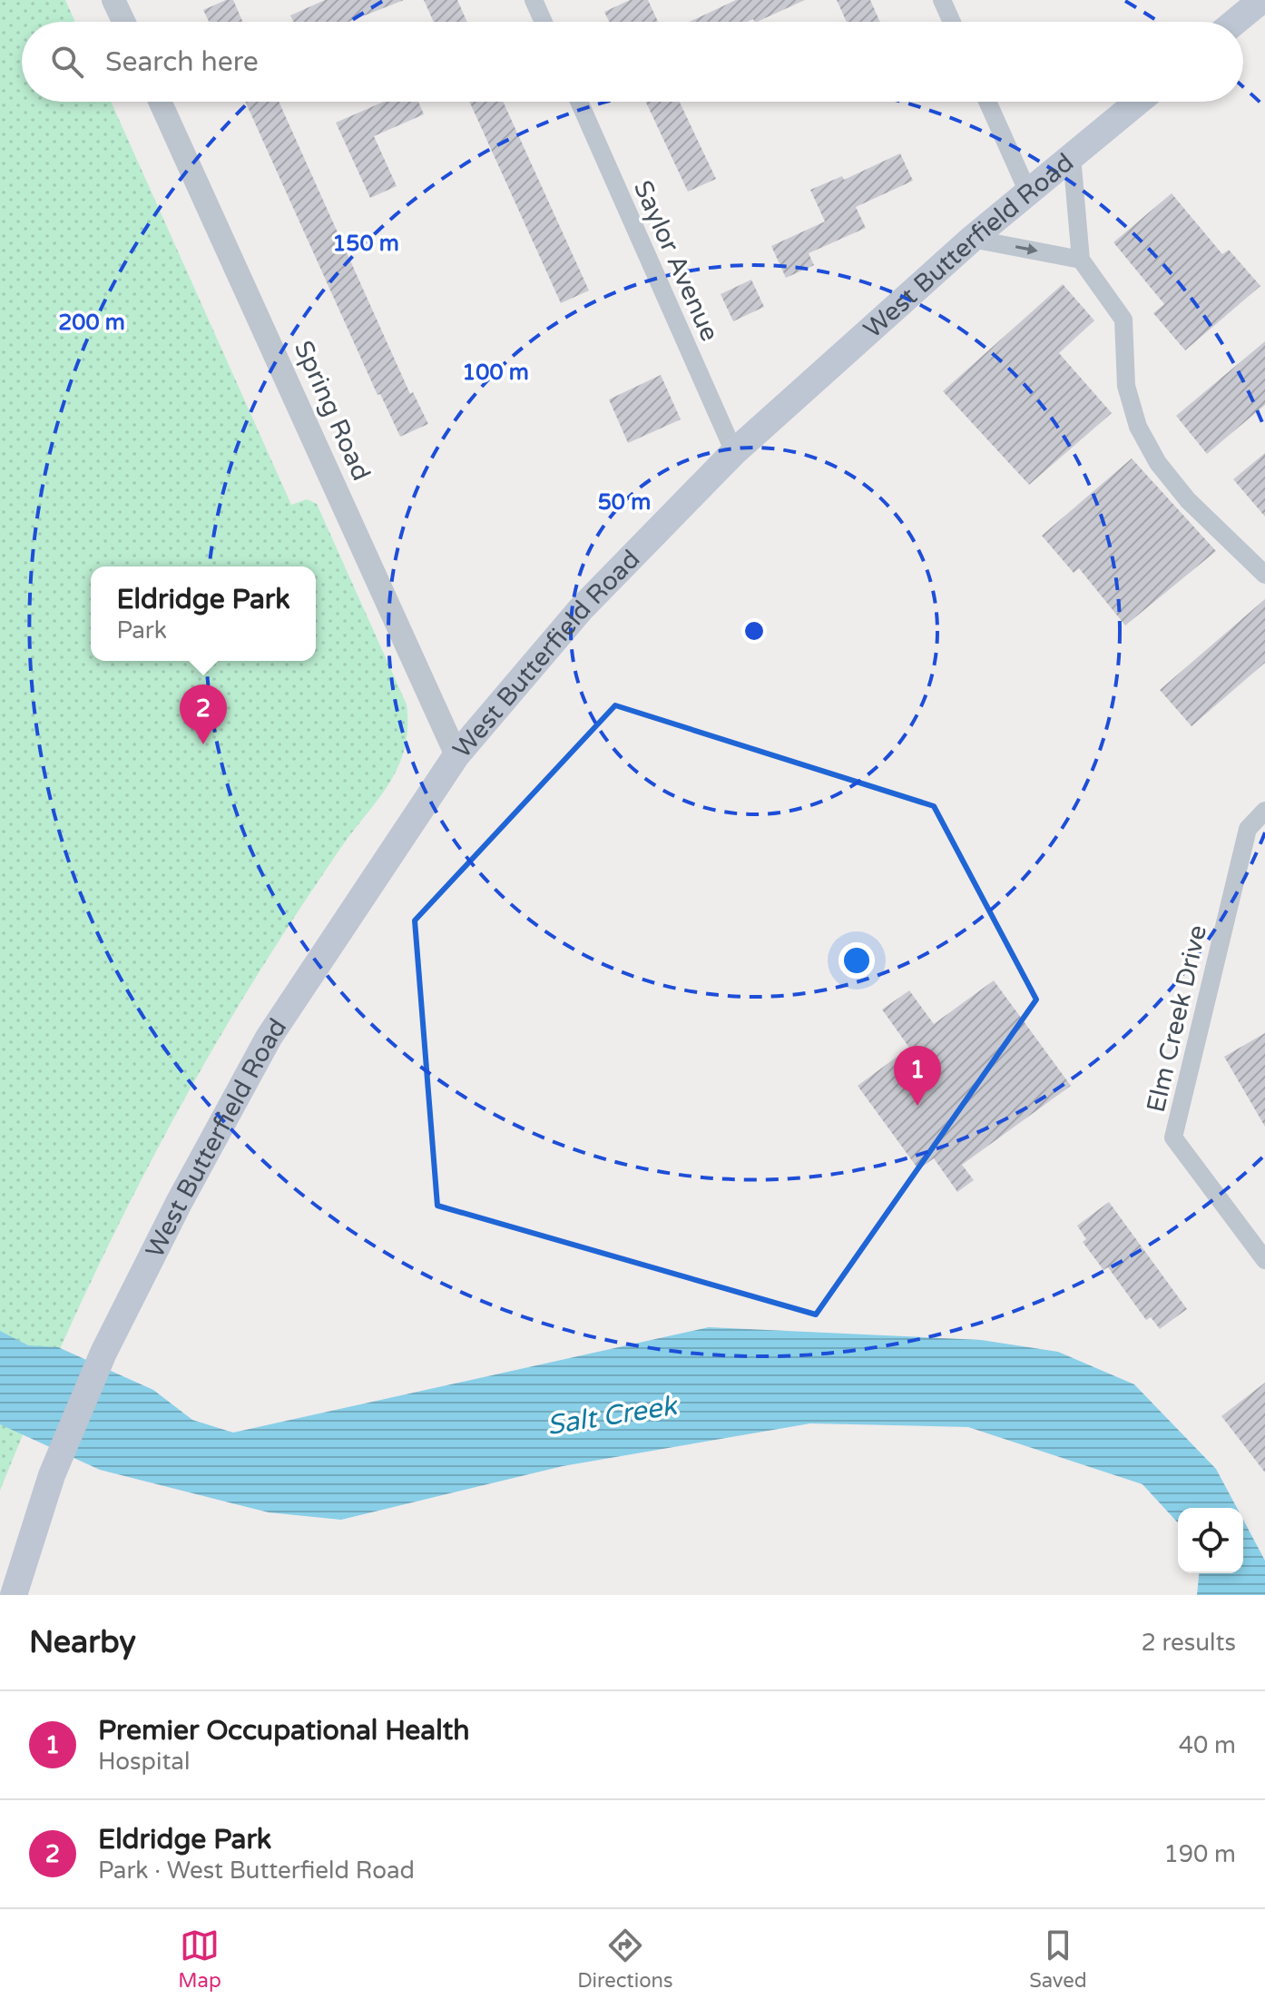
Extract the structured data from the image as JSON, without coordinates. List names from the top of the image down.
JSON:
{
  "streets": {
    "main road": ["West Butterfield Road"],
    "street": ["Saylor Avenue", "Spring Road", "Elm Creek Drive"]
  },
  "crossings": [
    ["West Butterfield Road", "Saylor Avenue"],
    ["West Butterfield Road", "Spring Road"]
  ],
  "water": ["Salt Creek"],
  "page": {
    "search": "Search here",
    "popup": ["Eldridge Park", "Park"],
    "pins": ["2", "1"],
    "heading": ["Nearby", "2 results"],
    "list": [
      {
        "mark": "1",
        "name": "Premier Occupational Health",
        "note": "Hospital",
        "value": "40 m"
      },
      {
        "mark": "2",
        "name": "Eldridge Park",
        "note": "Park · West Butterfield Road",
        "value": "190 m"
      }
    ],
    "nav": ["Map", "Directions", "Saved"]
  },
  "rings": [
    "150 m",
    "200 m",
    "100 m",
    "50 m"
  ]
}
